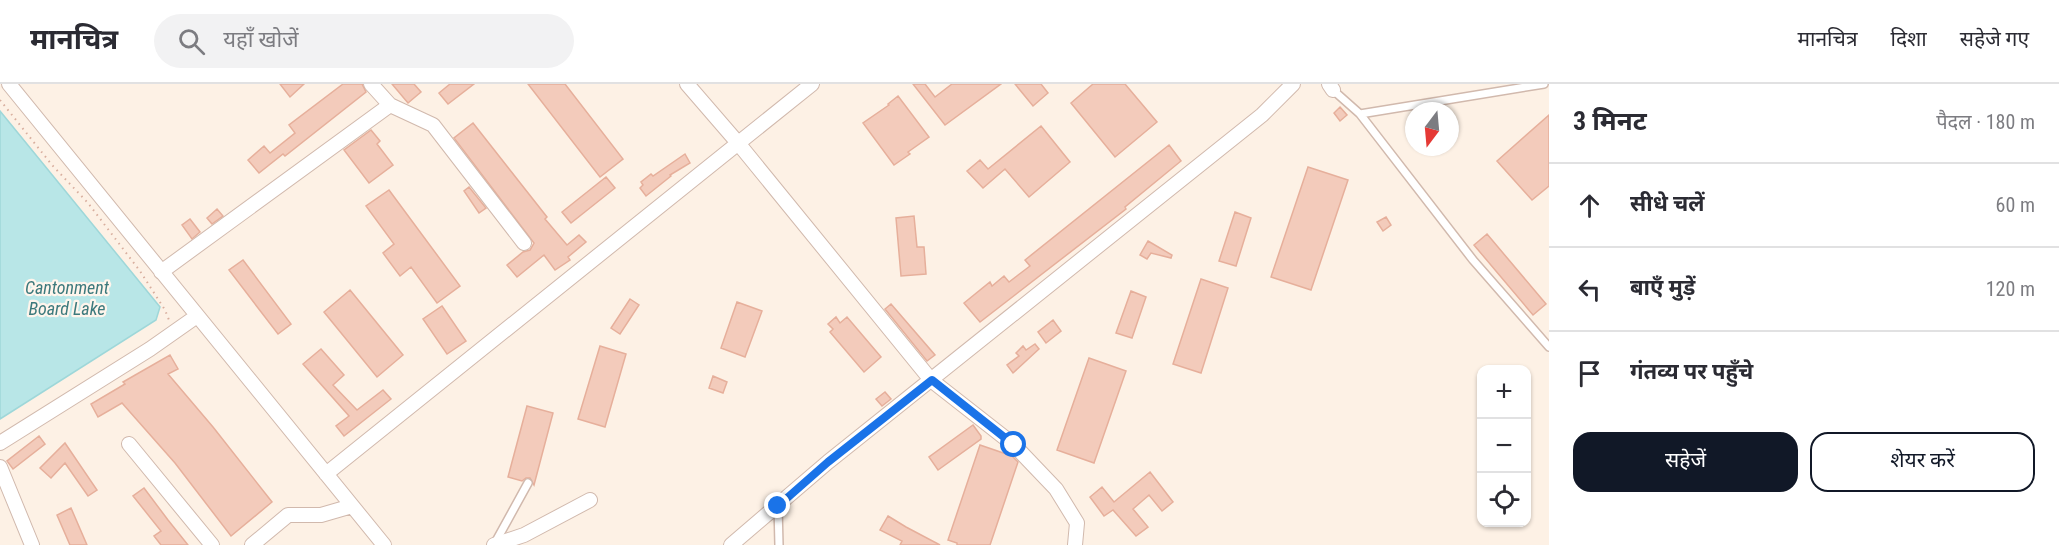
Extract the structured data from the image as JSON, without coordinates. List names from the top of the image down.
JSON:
{
  "water": ["Cantonment Board Lake"],
  "north": "bottom",
  "page": {
    "header": "मानचित्र",
    "search": "यहाँ खोजें",
    "nav": ["मानचित्र", "दिशा", "सहेजे गए"],
    "heading": ["3 मिनट", "पैदल · 180 m"],
    "list": [
      ["सीधे चलें", "60 m"],
      ["बाएँ मुड़ें", "120 m"],
      "गंतव्य पर पहुँचे"
    ],
    "map_buttons": ["+", "−"],
    "buttons": ["सहेजें", "शेयर करें"]
  }
}
